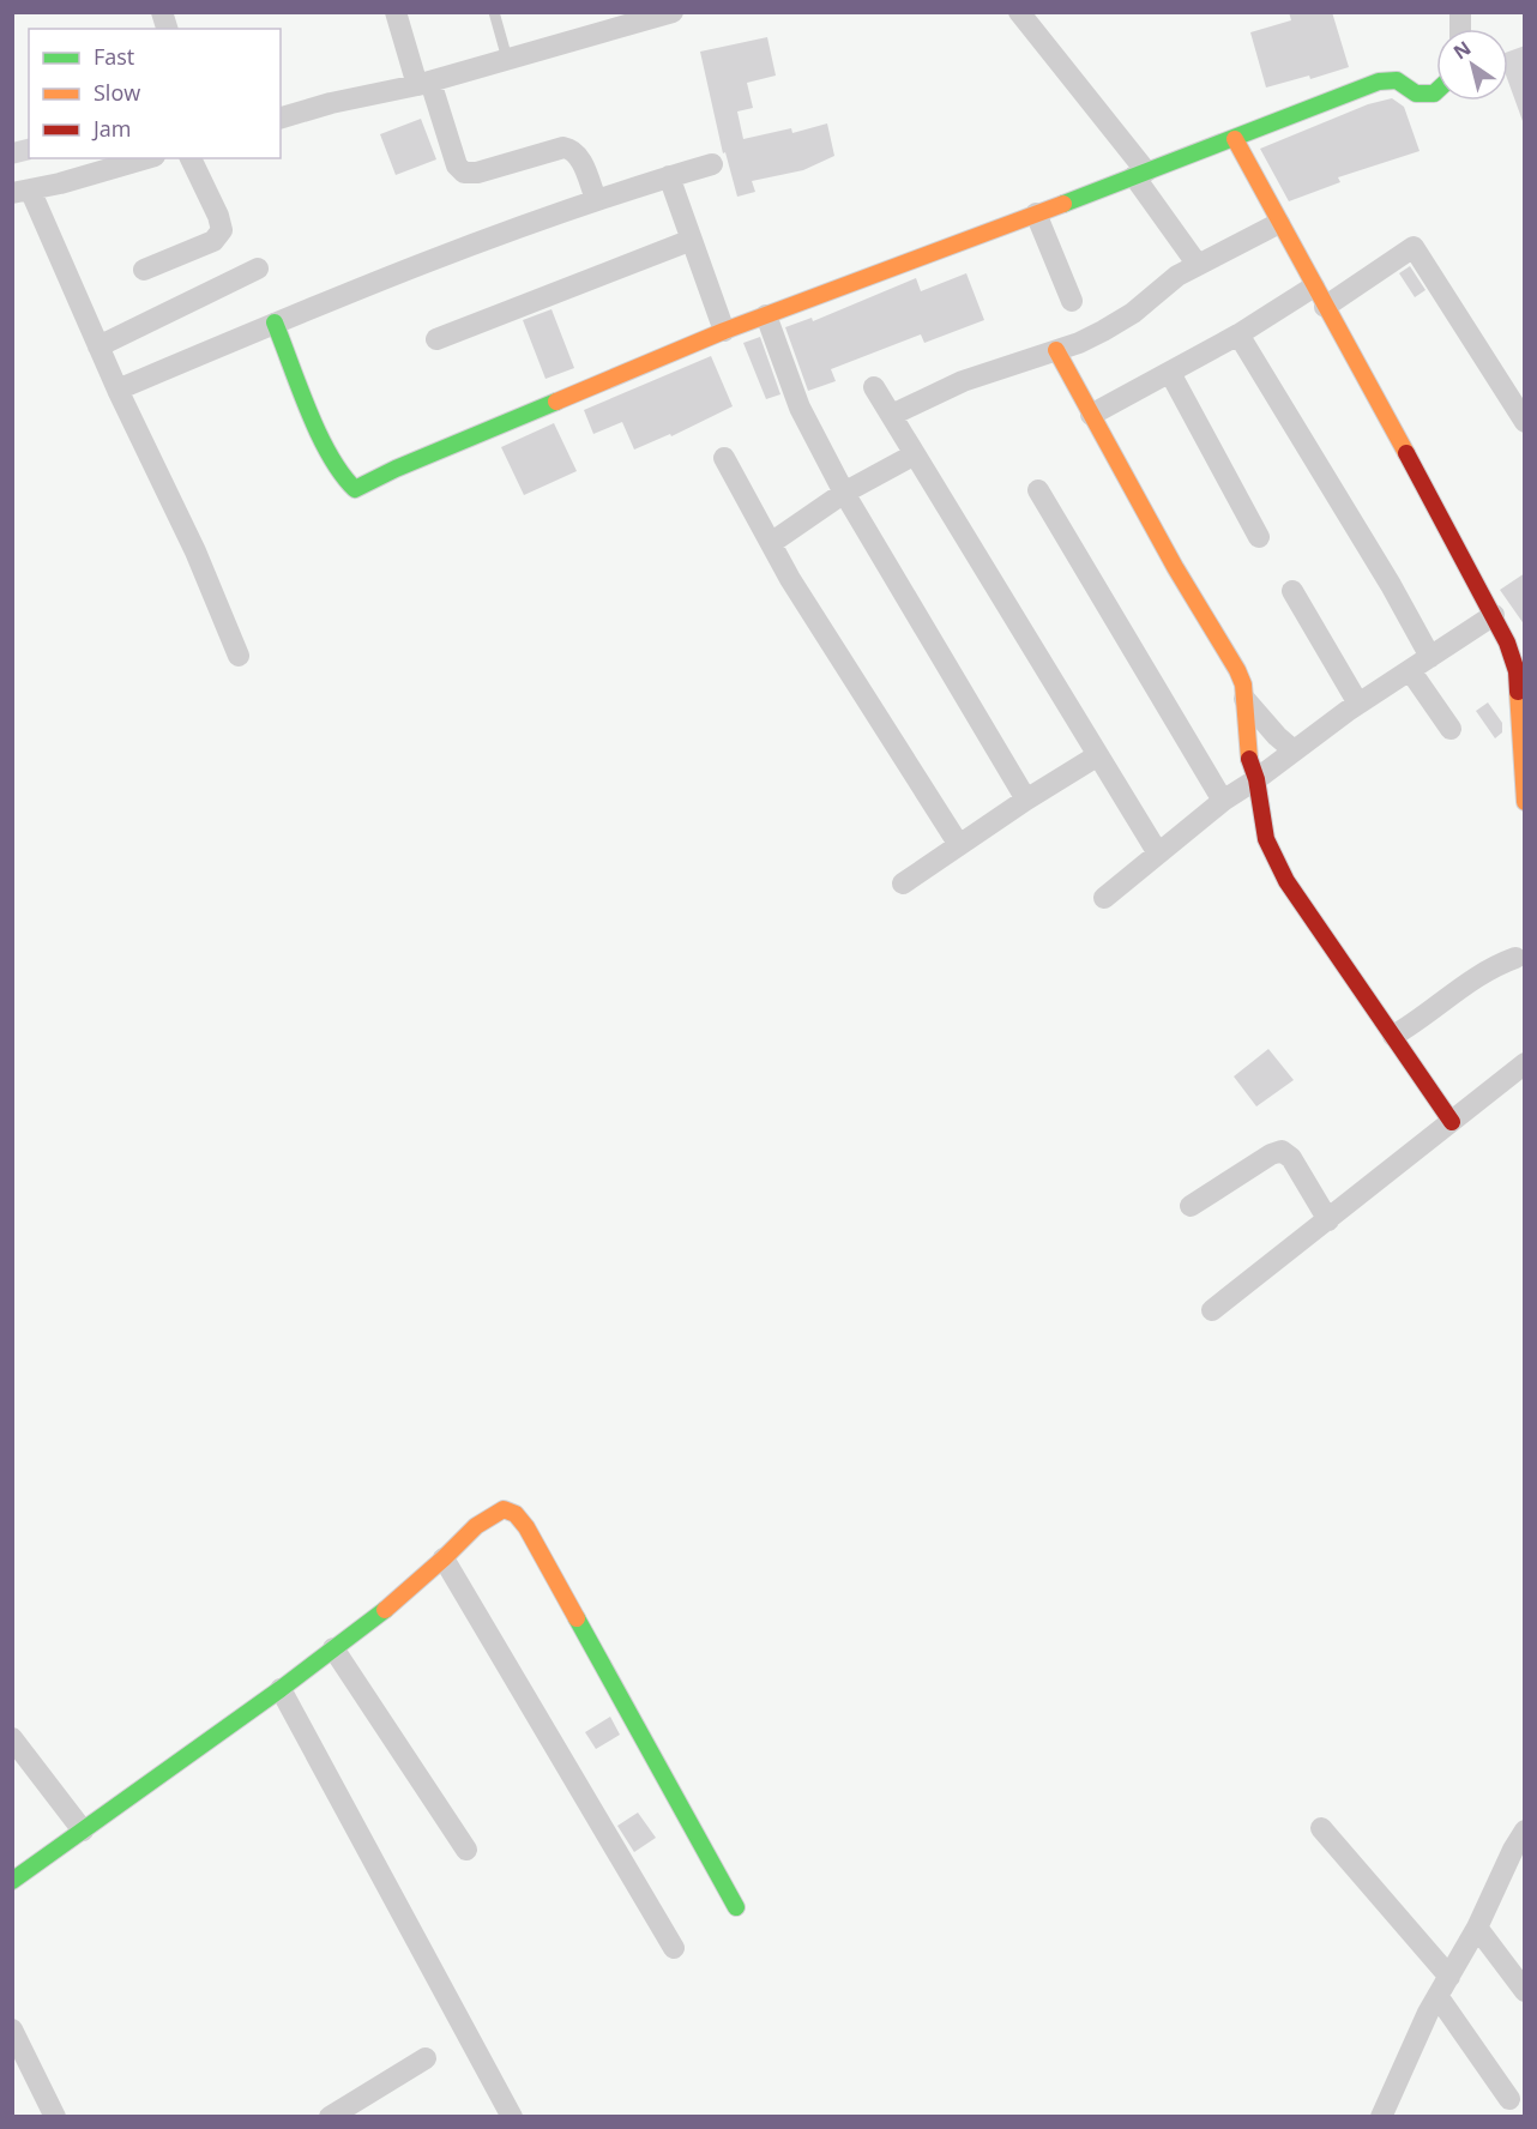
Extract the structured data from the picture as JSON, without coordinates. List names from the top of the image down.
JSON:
{
  "legend": ["Fast", "Slow", "Jam"],
  "north": "top left"
}
